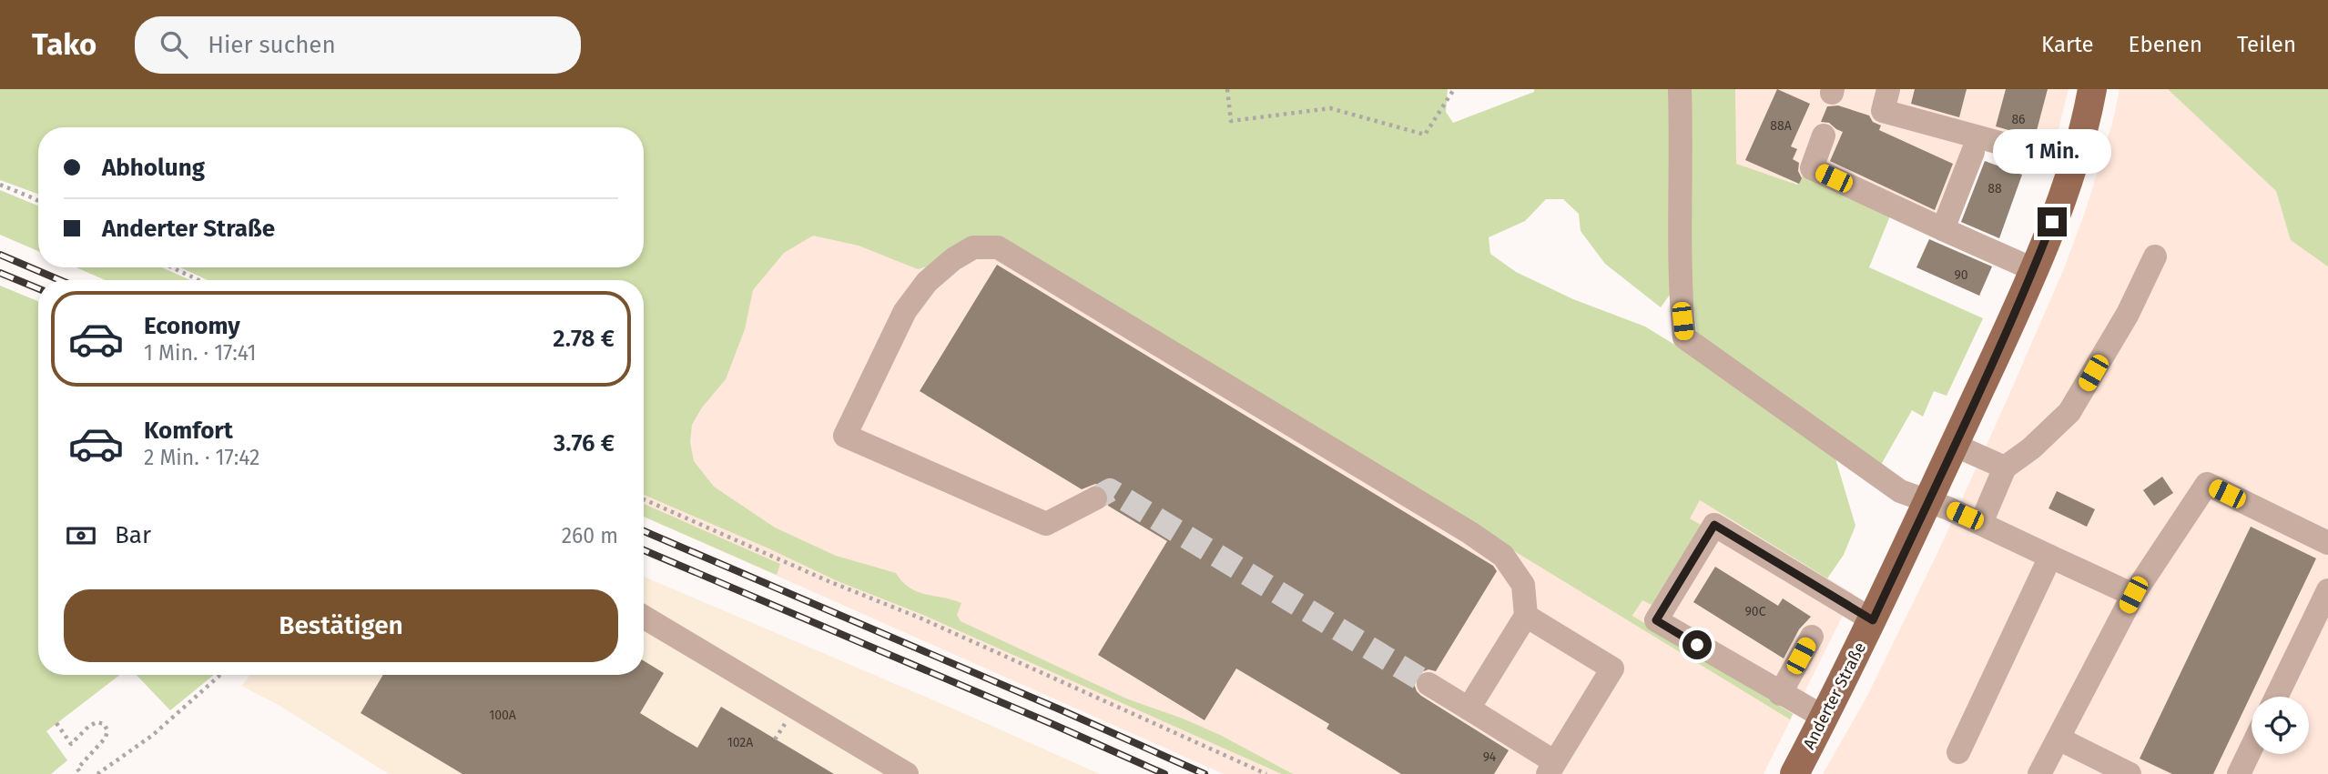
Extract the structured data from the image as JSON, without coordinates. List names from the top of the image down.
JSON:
{
  "streets": {
    "main road": ["Anderter Straße"]
  },
  "house_numbers": [
    "86",
    "88A",
    "88",
    "90",
    "90C",
    "100A",
    "102A",
    "94"
  ],
  "page": {
    "header": "Tako",
    "search": "Hier suchen",
    "nav": ["Karte", "Ebenen", "Teilen"],
    "banner": ["Abholung", "Anderter Straße"],
    "bubble": "1 Min.",
    "list": [
      {
        "name": "Economy",
        "note": "1 Min. · 17:41",
        "value": "2.78 €"
      },
      {
        "name": "Komfort",
        "note": "2 Min. · 17:42",
        "value": "3.76 €"
      }
    ],
    "pay": ["Bar", "260 m"],
    "buttons": "Bestätigen"
  }
}
